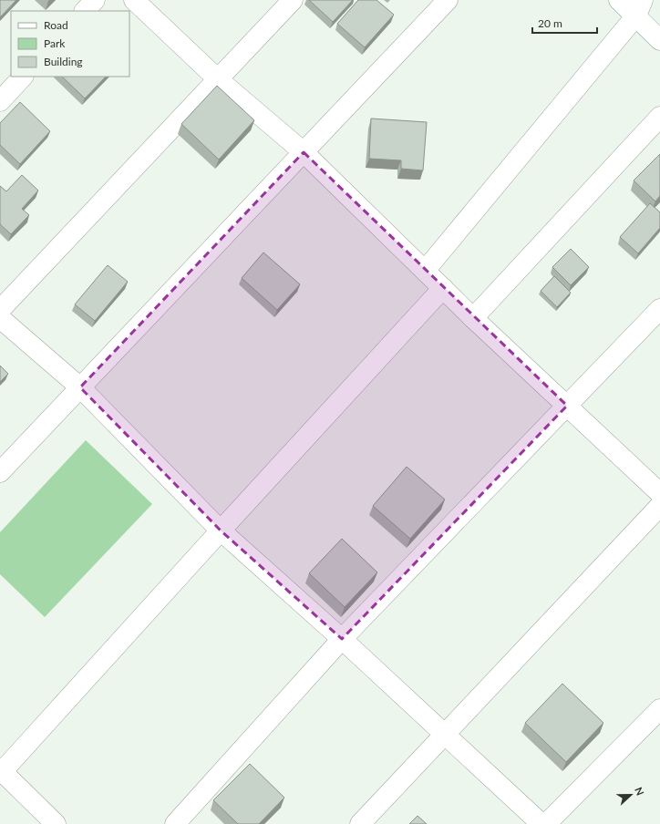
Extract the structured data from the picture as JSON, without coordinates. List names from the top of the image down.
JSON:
{
  "legend": ["Road", "Park", "Building"],
  "scale_bar": "20 m",
  "north": "right"
}
